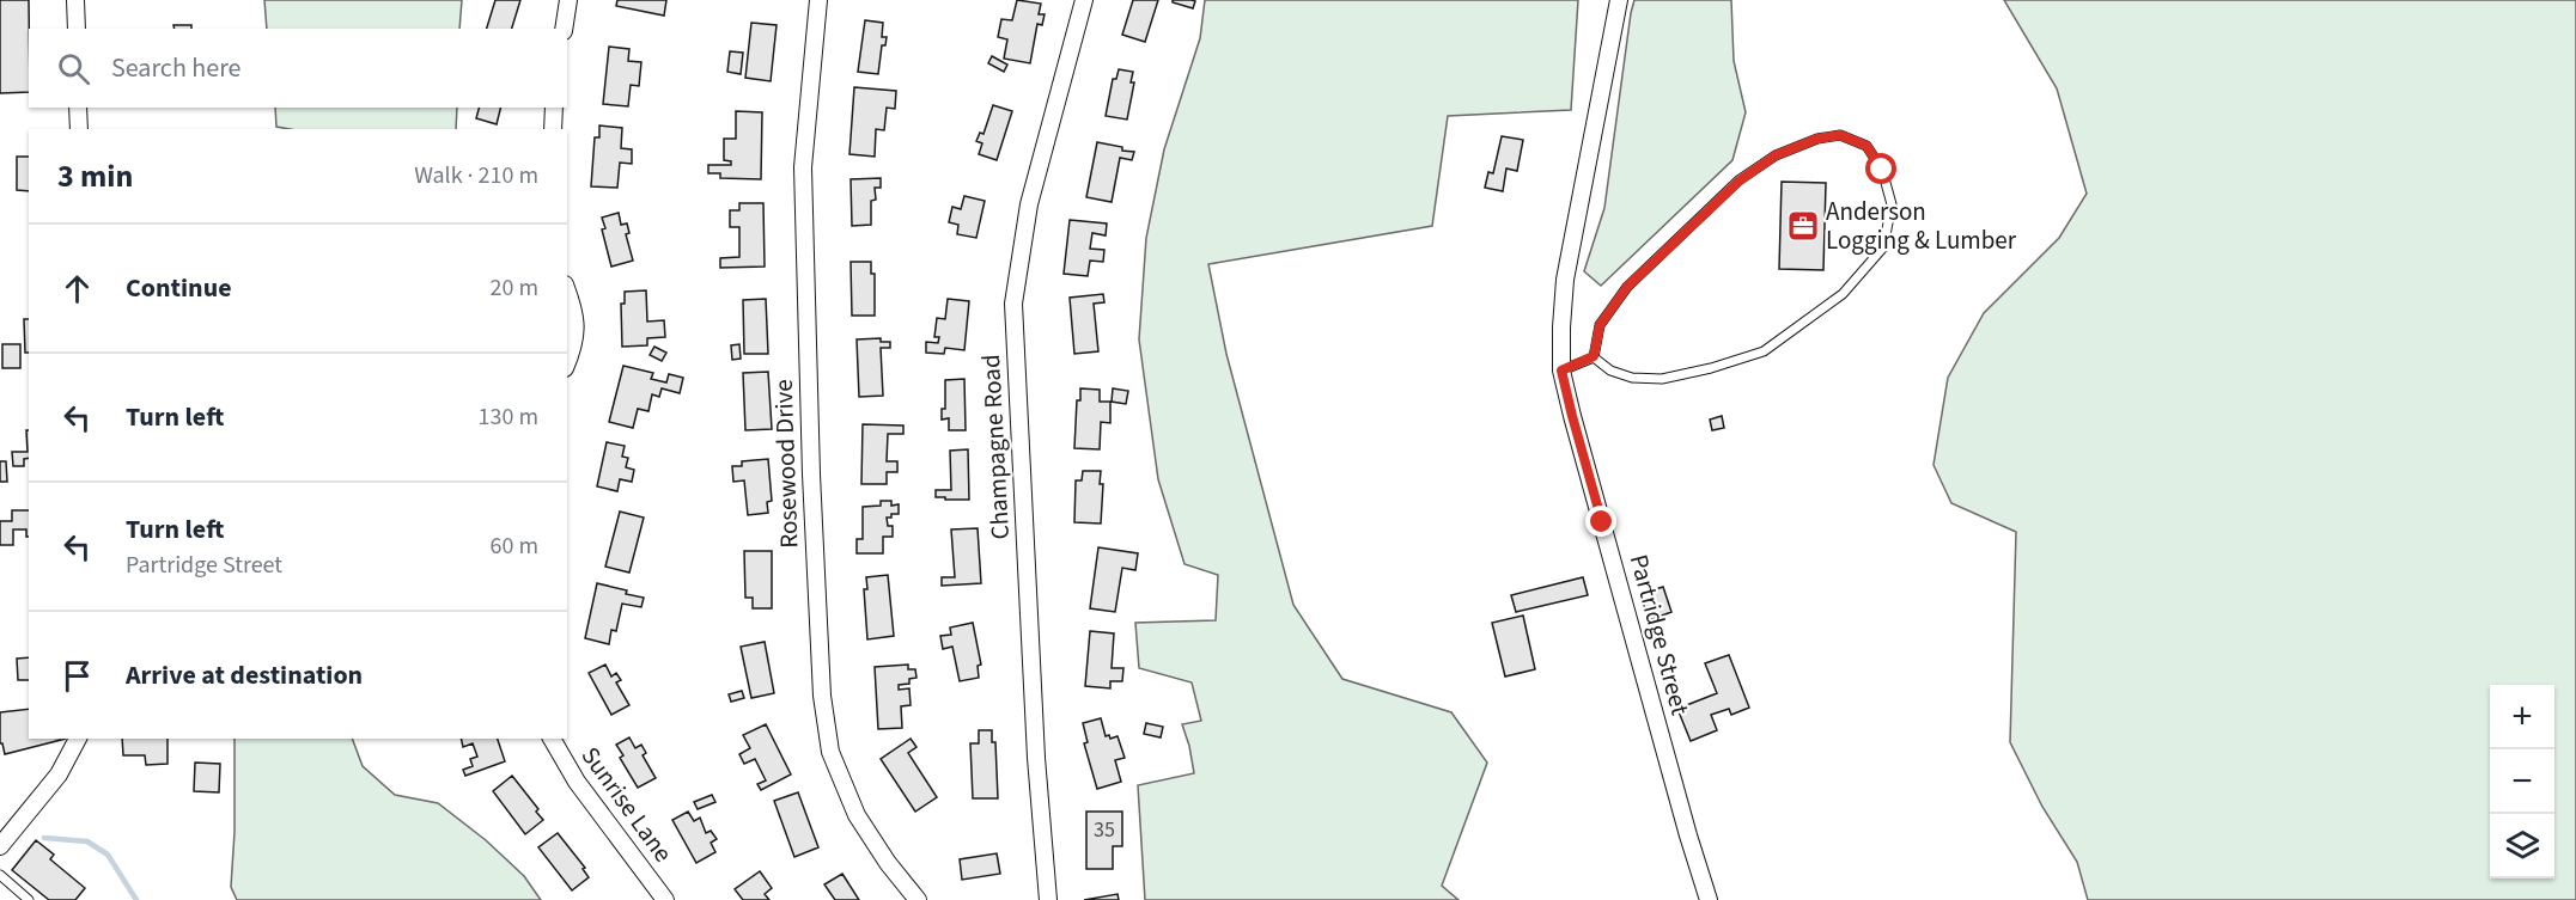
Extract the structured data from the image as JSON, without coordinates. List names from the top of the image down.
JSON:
{
  "streets": {
    "street": [
      "Champagne Road",
      "Rosewood Drive",
      "Partridge Street",
      "Sunrise Lane"
    ]
  },
  "places": {
    "office": ["Anderson Logging & Lumber"]
  },
  "house_numbers": ["35"],
  "page": {
    "search": "Search here",
    "heading": ["3 min", "Walk · 210 m"],
    "list": [
      ["Continue", "20 m"],
      ["Turn left", "130 m"],
      ["Turn left", "Partridge Street", "60 m"],
      "Arrive at destination"
    ],
    "map_buttons": ["+", "−"]
  }
}
